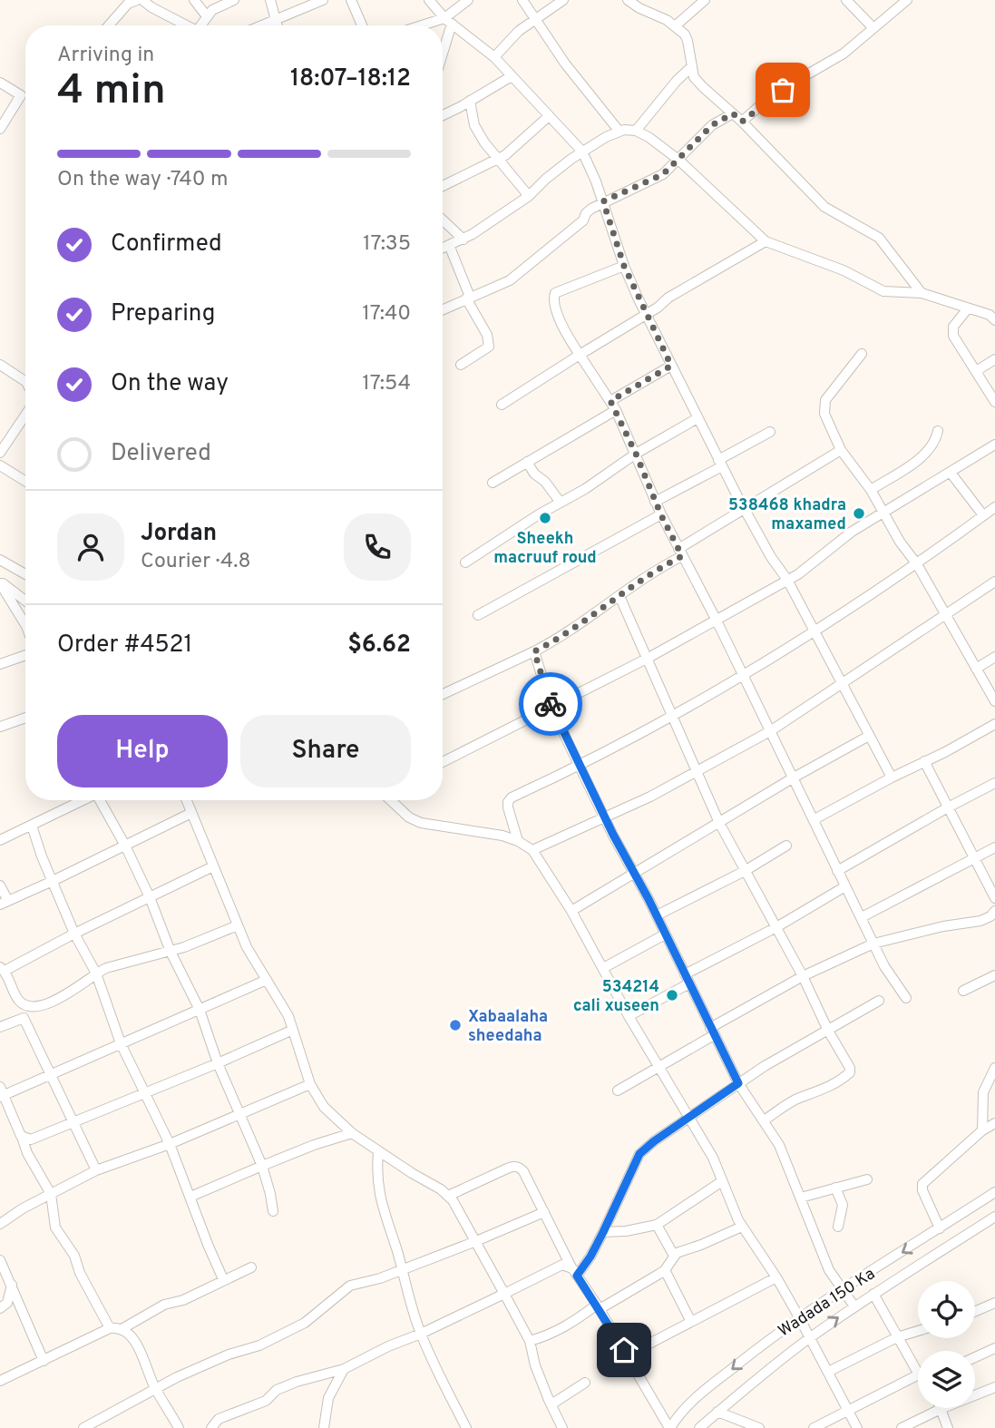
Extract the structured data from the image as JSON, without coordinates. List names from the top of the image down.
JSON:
{
  "streets": {
    "street": ["Wadada 150 Ka"]
  },
  "places": [
    "538468 khadra maxamed",
    "Sheekh macruuf roud",
    "534214 cali xuseen",
    "Xabaalaha sheedaha"
  ],
  "page": {
    "heading": ["4 min", "Arriving in", "18:07–18:12"],
    "panel": [
      "Jordan",
      "Courier · 4.8",
      "Order #4521",
      "$6.62"
    ],
    "bar": "On the way · 740 m",
    "list": [
      ["Confirmed", "17:35"],
      ["Preparing", "17:40"],
      ["On the way", "17:54"],
      "Delivered"
    ],
    "buttons": ["Help", "Share"]
  }
}
